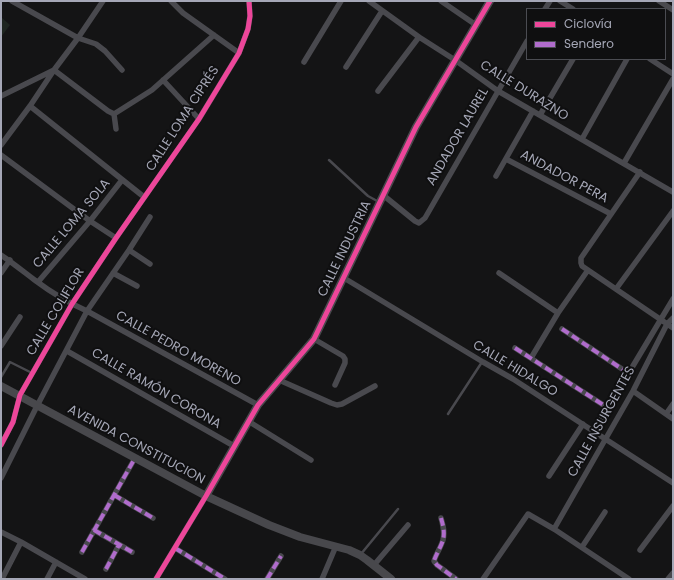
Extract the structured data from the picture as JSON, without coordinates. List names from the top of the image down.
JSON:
{
  "streets": {
    "street": [
      "CALLE DURAZNO",
      "CALLE LOMA CIPRÉS",
      "ANDADOR LAUREL",
      "ANDADOR PERA",
      "CALLE LOMA SOLA",
      "CALLE INDUSTRIA",
      "CALLE COLIFLOR",
      "CALLE PEDRO MORENO",
      "CALLE HIDALGO",
      "CALLE RAMÓN CORONA",
      "CALLE INSURGENTES",
      "AVENIDA CONSTITUCION"
    ]
  },
  "crossings": [
    ["CALLE DURAZNO", "ANDADOR LAUREL"],
    ["CALLE DURAZNO", "CALLE INDUSTRIA"],
    ["CALLE LOMA CIPRÉS", "CALLE COLIFLOR"],
    ["ANDADOR LAUREL", "CALLE INDUSTRIA"],
    ["CALLE LOMA SOLA", "CALLE PEDRO MORENO"],
    ["CALLE INDUSTRIA", "CALLE PEDRO MORENO"],
    ["CALLE INDUSTRIA", "CALLE HIDALGO"],
    ["CALLE INDUSTRIA", "CALLE RAMÓN CORONA"],
    ["CALLE INDUSTRIA", "AVENIDA CONSTITUCION"],
    ["CALLE COLIFLOR", "CALLE PEDRO MORENO"],
    ["CALLE COLIFLOR", "AVENIDA CONSTITUCION"],
    ["CALLE HIDALGO", "CALLE INSURGENTES"]
  ],
  "legend": ["Ciclovía", "Sendero"]
}
